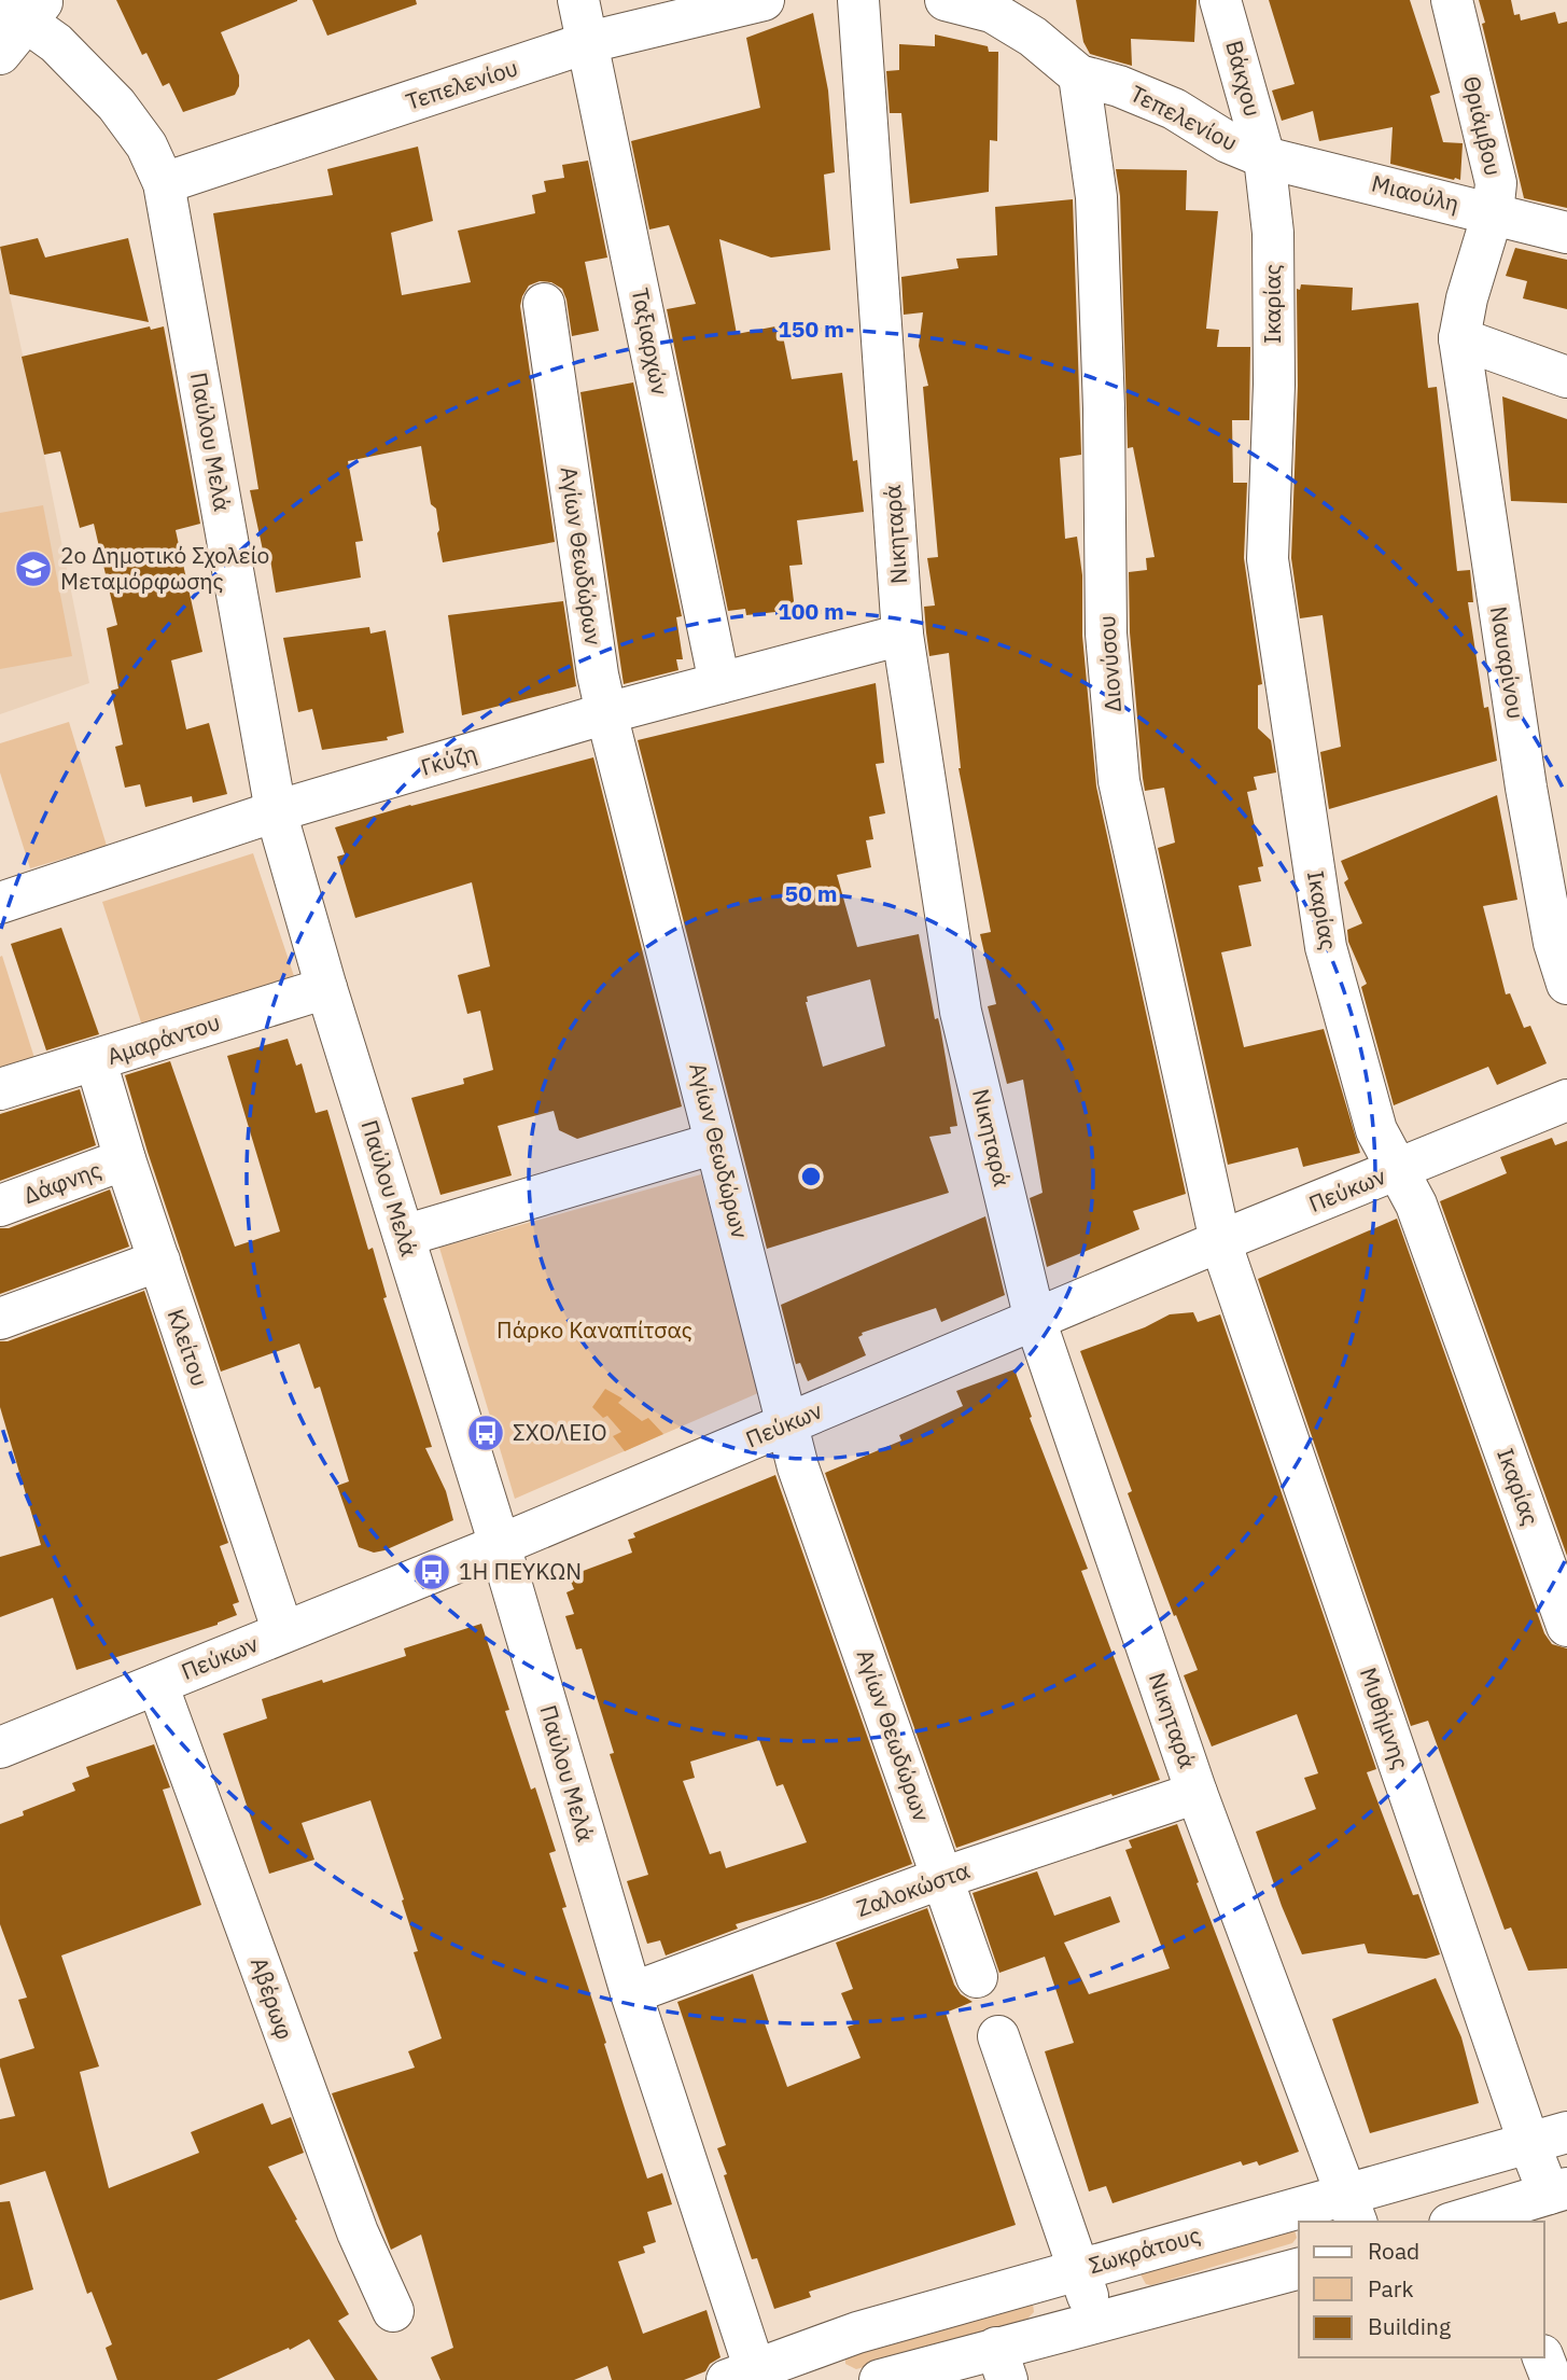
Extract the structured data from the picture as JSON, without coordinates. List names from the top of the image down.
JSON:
{
  "streets": {
    "street": [
      "Βάκχου",
      "Τεπελενίου",
      "Θριάμβου",
      "Μιαούλη",
      "Ικαρίας",
      "Ταξιαρχών",
      "Παύλου Μελά",
      "Νικηταρά",
      "Αγίων Θεωδώρων",
      "Ναυαρίνου",
      "Διονύσου",
      "Γκύζη",
      "Αμαράντου",
      "Δάφνης",
      "Πεύκων",
      "Κλείτου",
      "Μυθήμνης",
      "Ζαλοκώστα",
      "Αβέρωφ",
      "Σωκράτους"
    ]
  },
  "crossings": [
    ["Βάκχου", "Τεπελενίου"],
    ["Βάκχου", "Μιαούλη"],
    ["Βάκχου", "Ικαρίας"],
    ["Τεπελενίου", "Μιαούλη"],
    ["Τεπελενίου", "Ικαρίας"],
    ["Τεπελενίου", "Ταξιαρχών"],
    ["Τεπελενίου", "Παύλου Μελά"],
    ["Τεπελενίου", "Διονύσου"],
    ["Θριάμβου", "Μιαούλη"],
    ["Θριάμβου", "Ναυαρίνου"],
    ["Μιαούλη", "Ικαρίας"],
    ["Ικαρίας", "Πεύκων"],
    ["Ταξιαρχών", "Γκύζη"],
    ["Παύλου Μελά", "Γκύζη"],
    ["Παύλου Μελά", "Αμαράντου"],
    ["Παύλου Μελά", "Πεύκων"],
    ["Παύλου Μελά", "Ζαλοκώστα"],
    ["Παύλου Μελά", "Σωκράτους"],
    ["Νικηταρά", "Γκύζη"],
    ["Νικηταρά", "Πεύκων"],
    ["Νικηταρά", "Ζαλοκώστα"],
    ["Νικηταρά", "Σωκράτους"],
    ["Αγίων Θεωδώρων", "Γκύζη"],
    ["Αγίων Θεωδώρων", "Πεύκων"],
    ["Αγίων Θεωδώρων", "Ζαλοκώστα"],
    ["Διονύσου", "Πεύκων"],
    ["Διονύσου", "Μυθήμνης"],
    ["Αμαράντου", "Κλείτου"],
    ["Δάφνης", "Κλείτου"],
    ["Πεύκων", "Κλείτου"],
    ["Πεύκων", "Μυθήμνης"],
    ["Πεύκων", "Αβέρωφ"],
    ["Μυθήμνης", "Σωκράτους"]
  ],
  "parks": ["Πάρκο Καναπίτσας"],
  "places": {
    "school or university": ["2ο Δημοτικό Σχολείο Μεταμόρφωσης"],
    "bus stop": ["ΣΧΟΛΕΙΟ", "1Η ΠΕΥΚΩΝ"]
  },
  "legend": ["Road", "Park", "Building"],
  "rings": ["150 m", "100 m", "50 m"]
}
